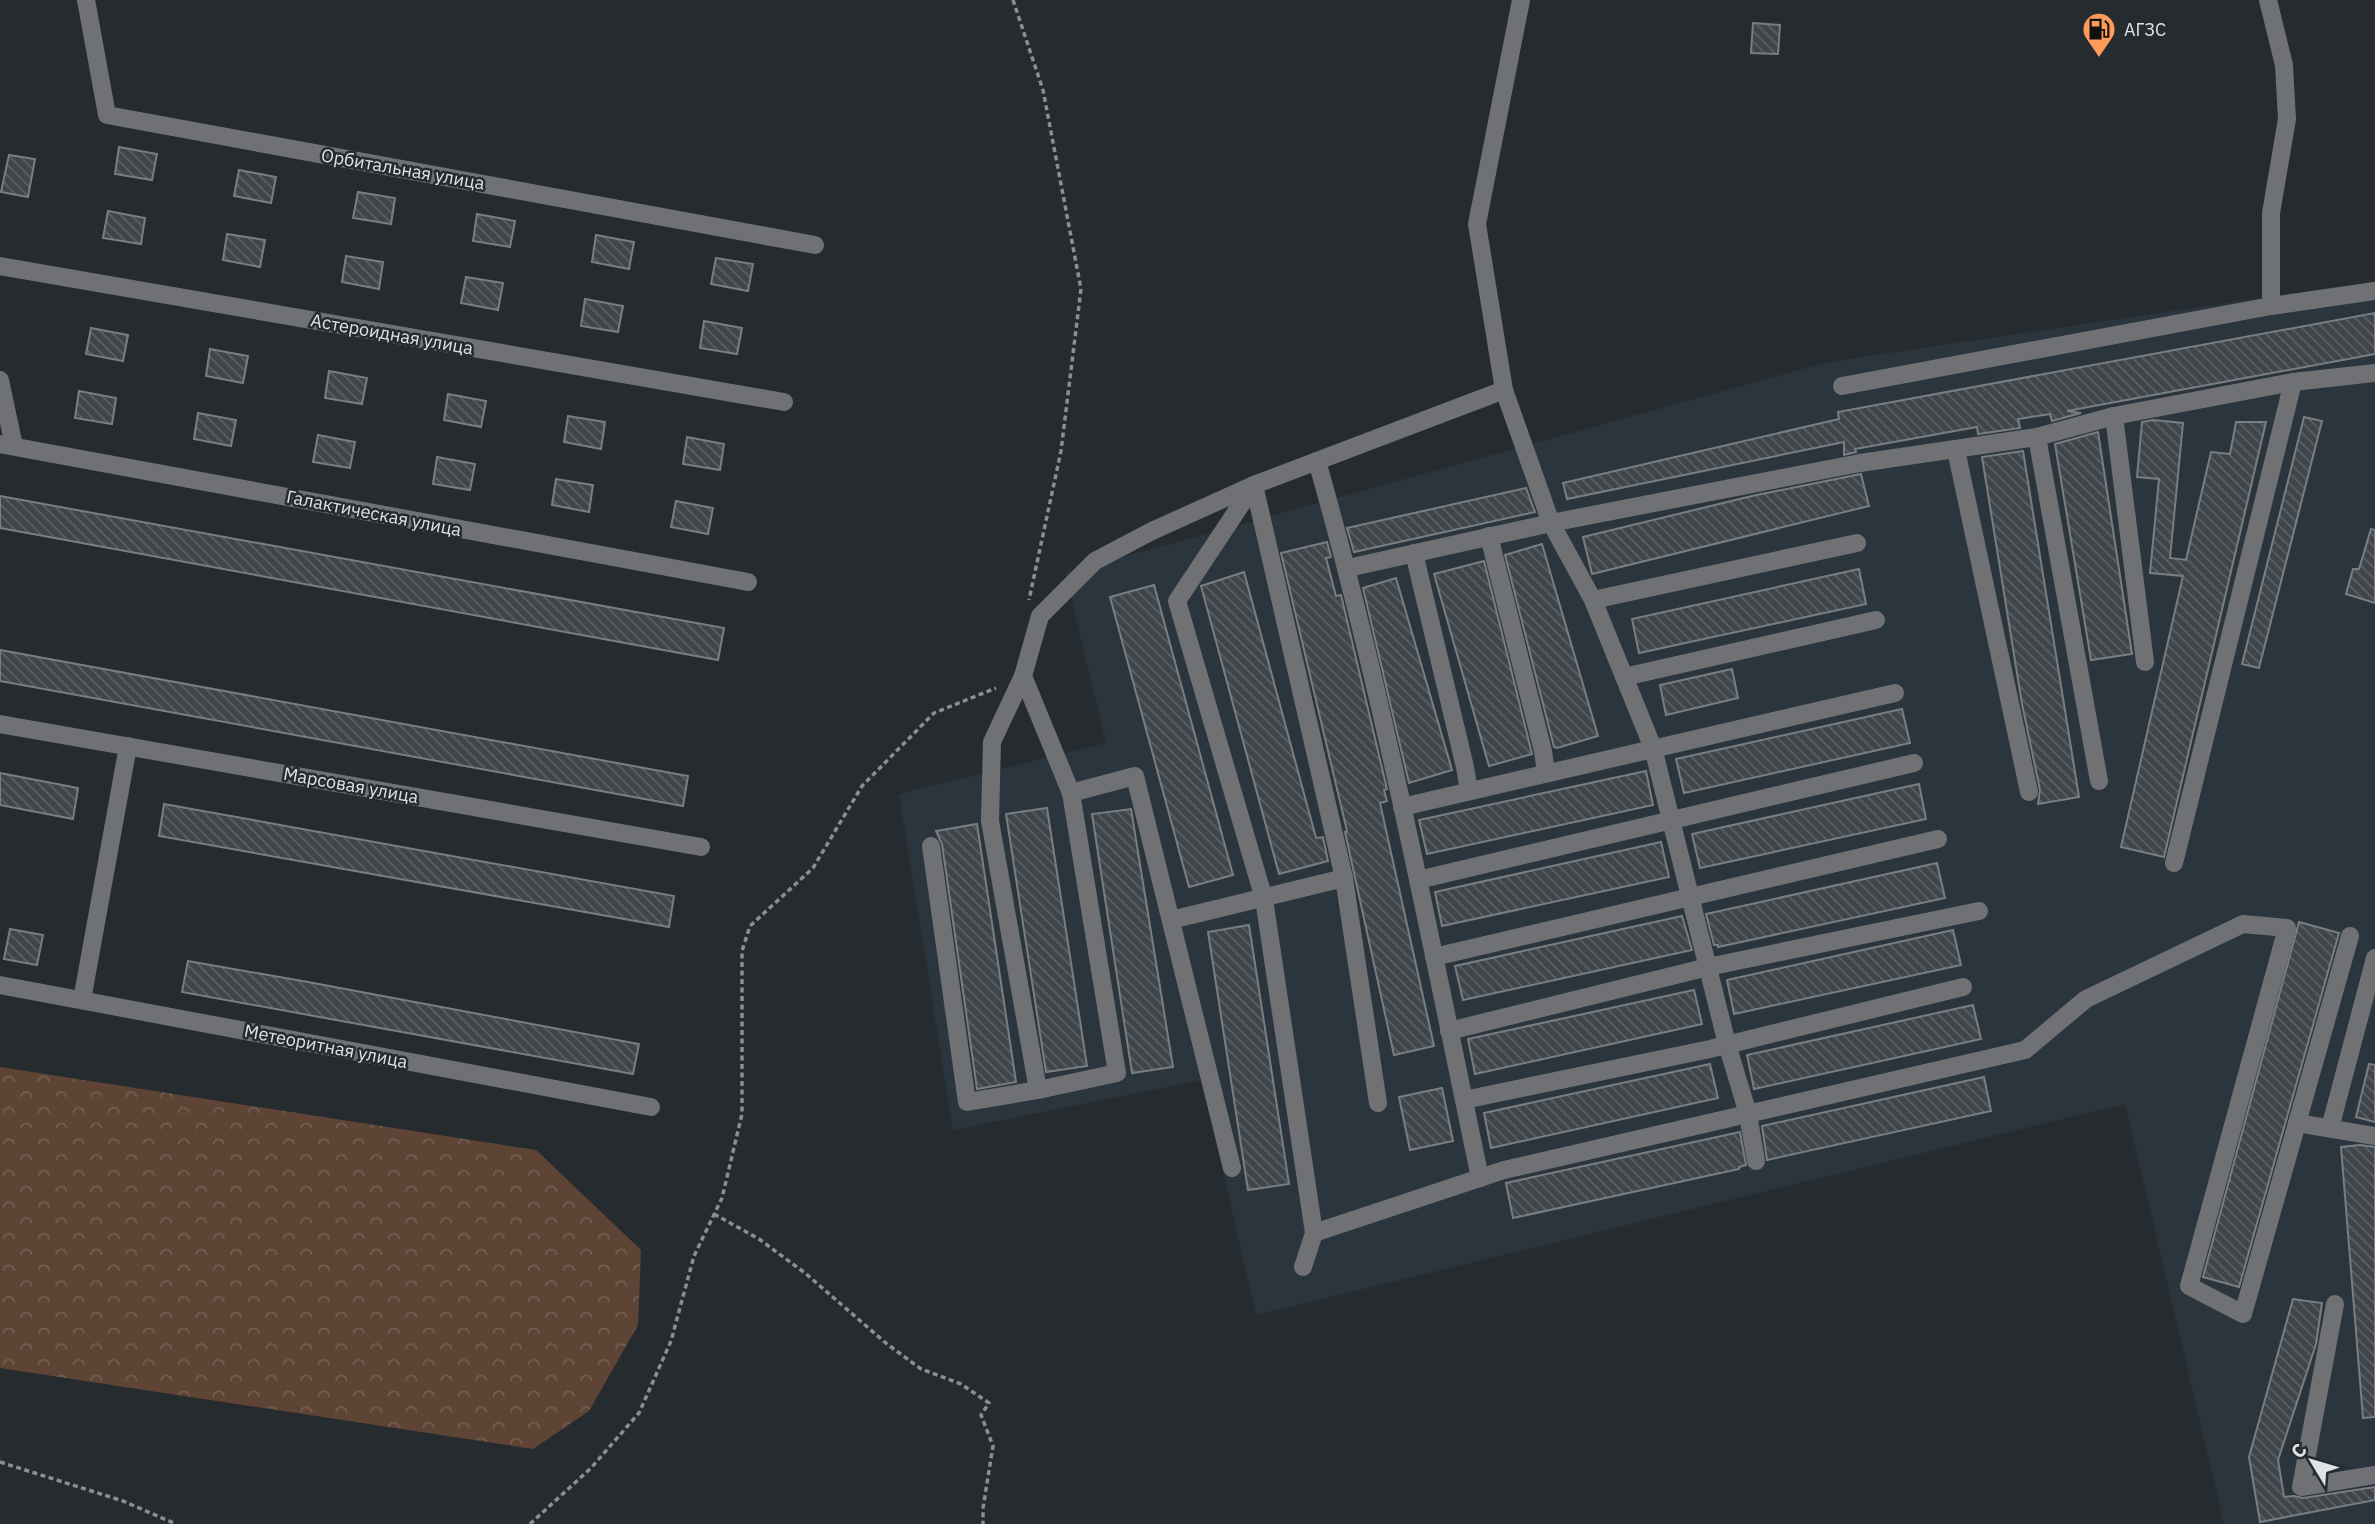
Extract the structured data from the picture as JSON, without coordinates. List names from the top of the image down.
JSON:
{
  "streets": {
    "street": [
      "Орбитальная улица",
      "Астероидная улица",
      "Галактическая улица",
      "Марсовая улица",
      "Метеоритная улица"
    ]
  },
  "places": {
    "fuel station": ["АГЗС"]
  },
  "north": "top left"
}
